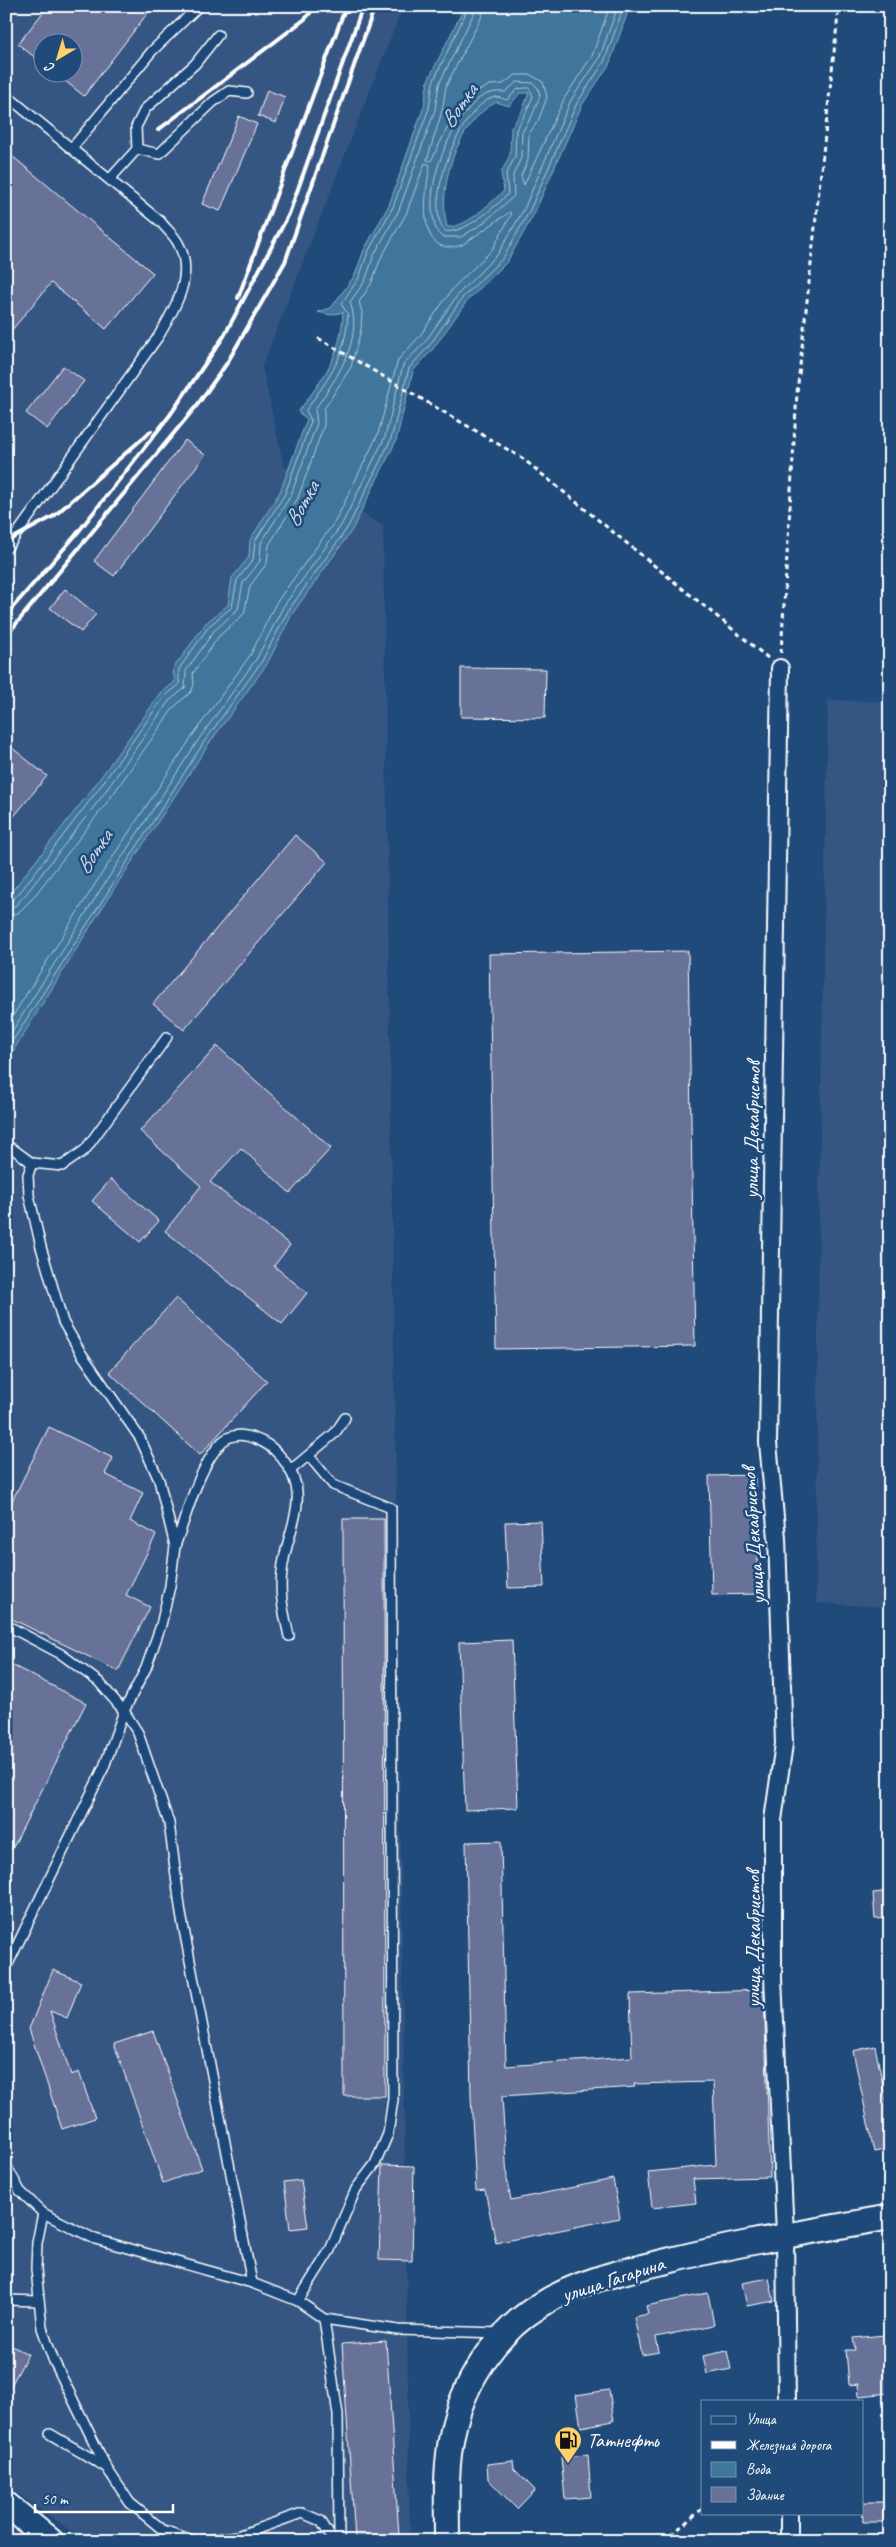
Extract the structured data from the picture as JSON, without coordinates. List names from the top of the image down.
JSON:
{
  "streets": {
    "main road": ["улица Гагарина"],
    "street": ["улица Декабристов"]
  },
  "crossings": [
    ["улица Декабристов", "улица Гагарина"]
  ],
  "water": ["Вотка"],
  "places": {
    "fuel station": ["Татнефть"]
  },
  "legend": [
    "Улица",
    "Железная дорога",
    "Вода",
    "Здание"
  ],
  "scale_bar": "50 m",
  "north": "bottom left"
}
